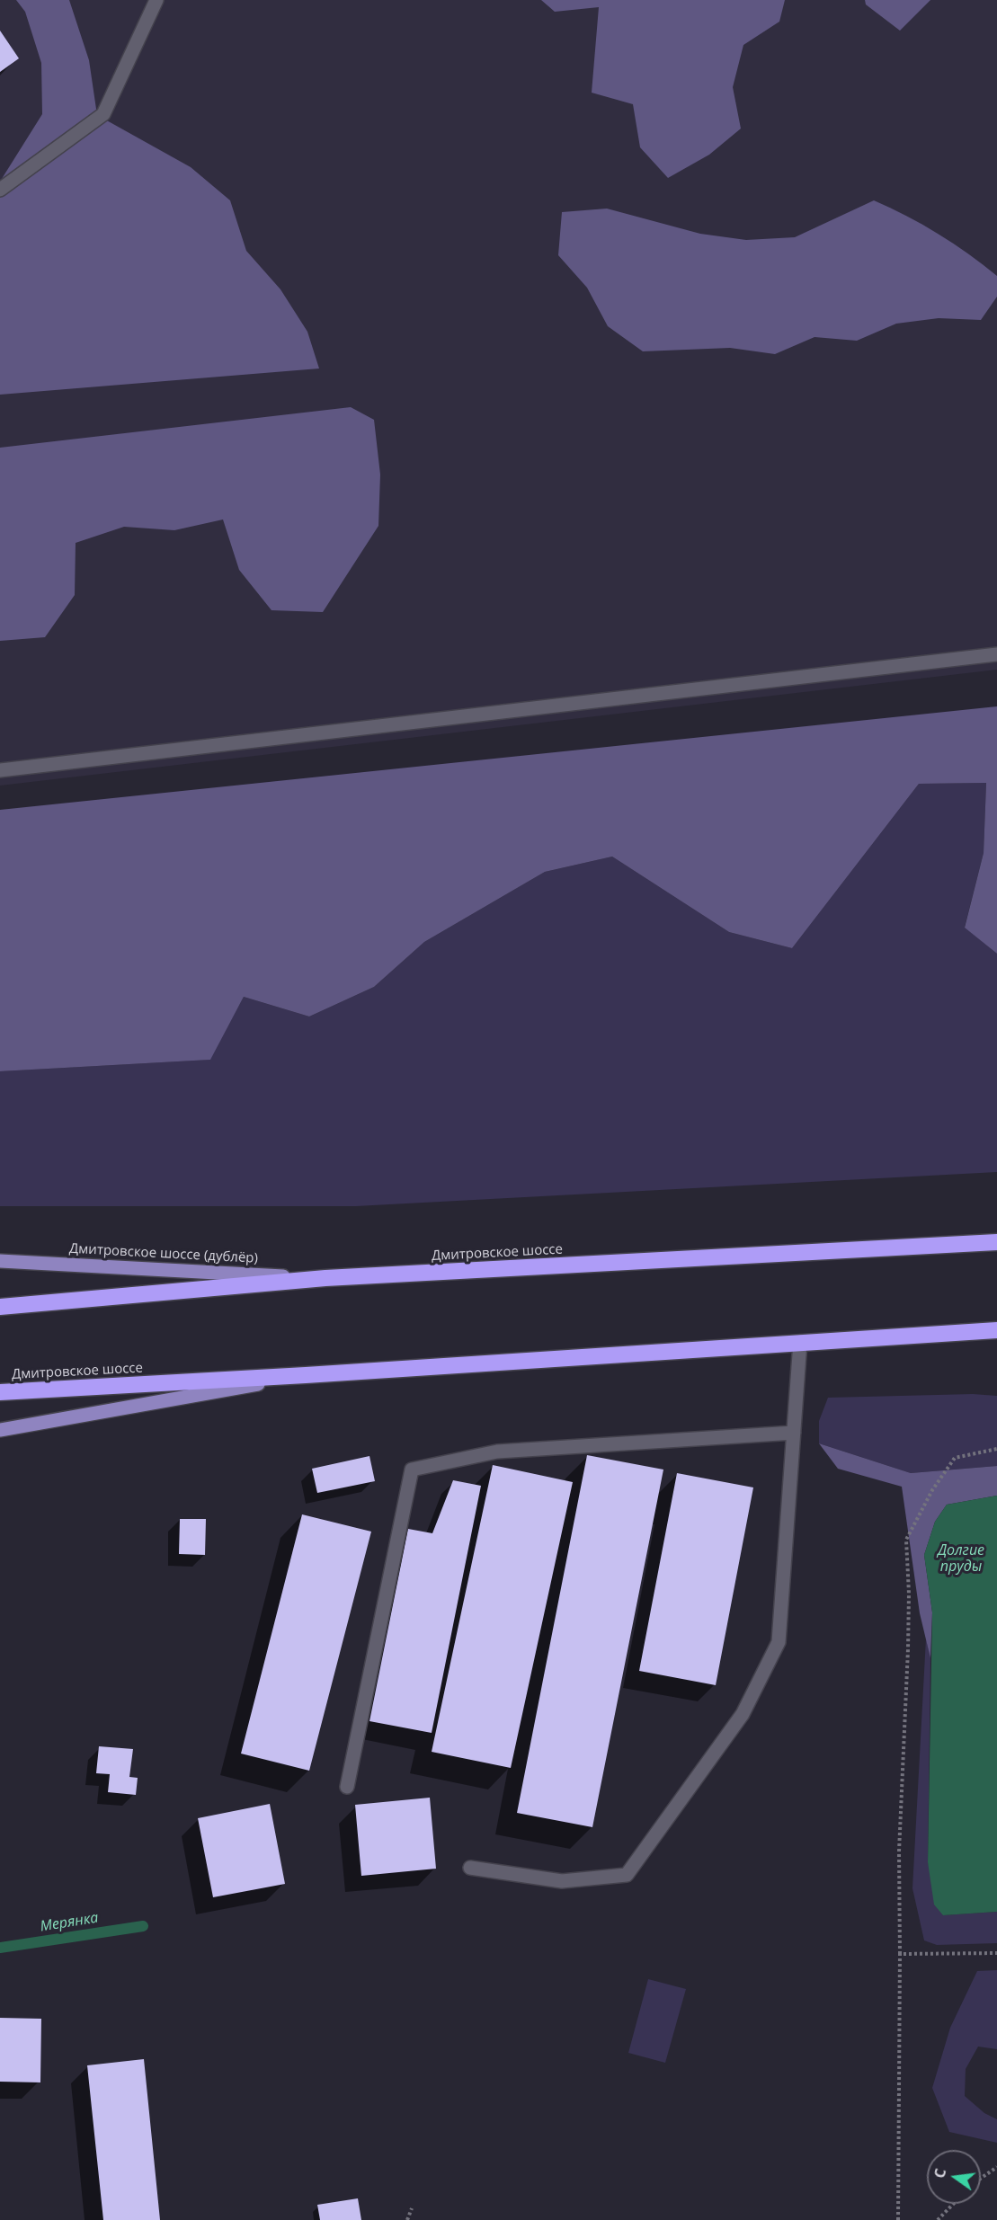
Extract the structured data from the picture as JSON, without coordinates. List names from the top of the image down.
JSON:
{
  "streets": {
    "highway": ["Дмитровское шоссе"],
    "main road": ["Дмитровское шоссе (дублёр)"]
  },
  "crossings": [
    ["Дмитровское шоссе", "Дмитровское шоссе (дублёр)"]
  ],
  "water": ["Долгие пруды", "Мерянка"],
  "north": "left"
}
